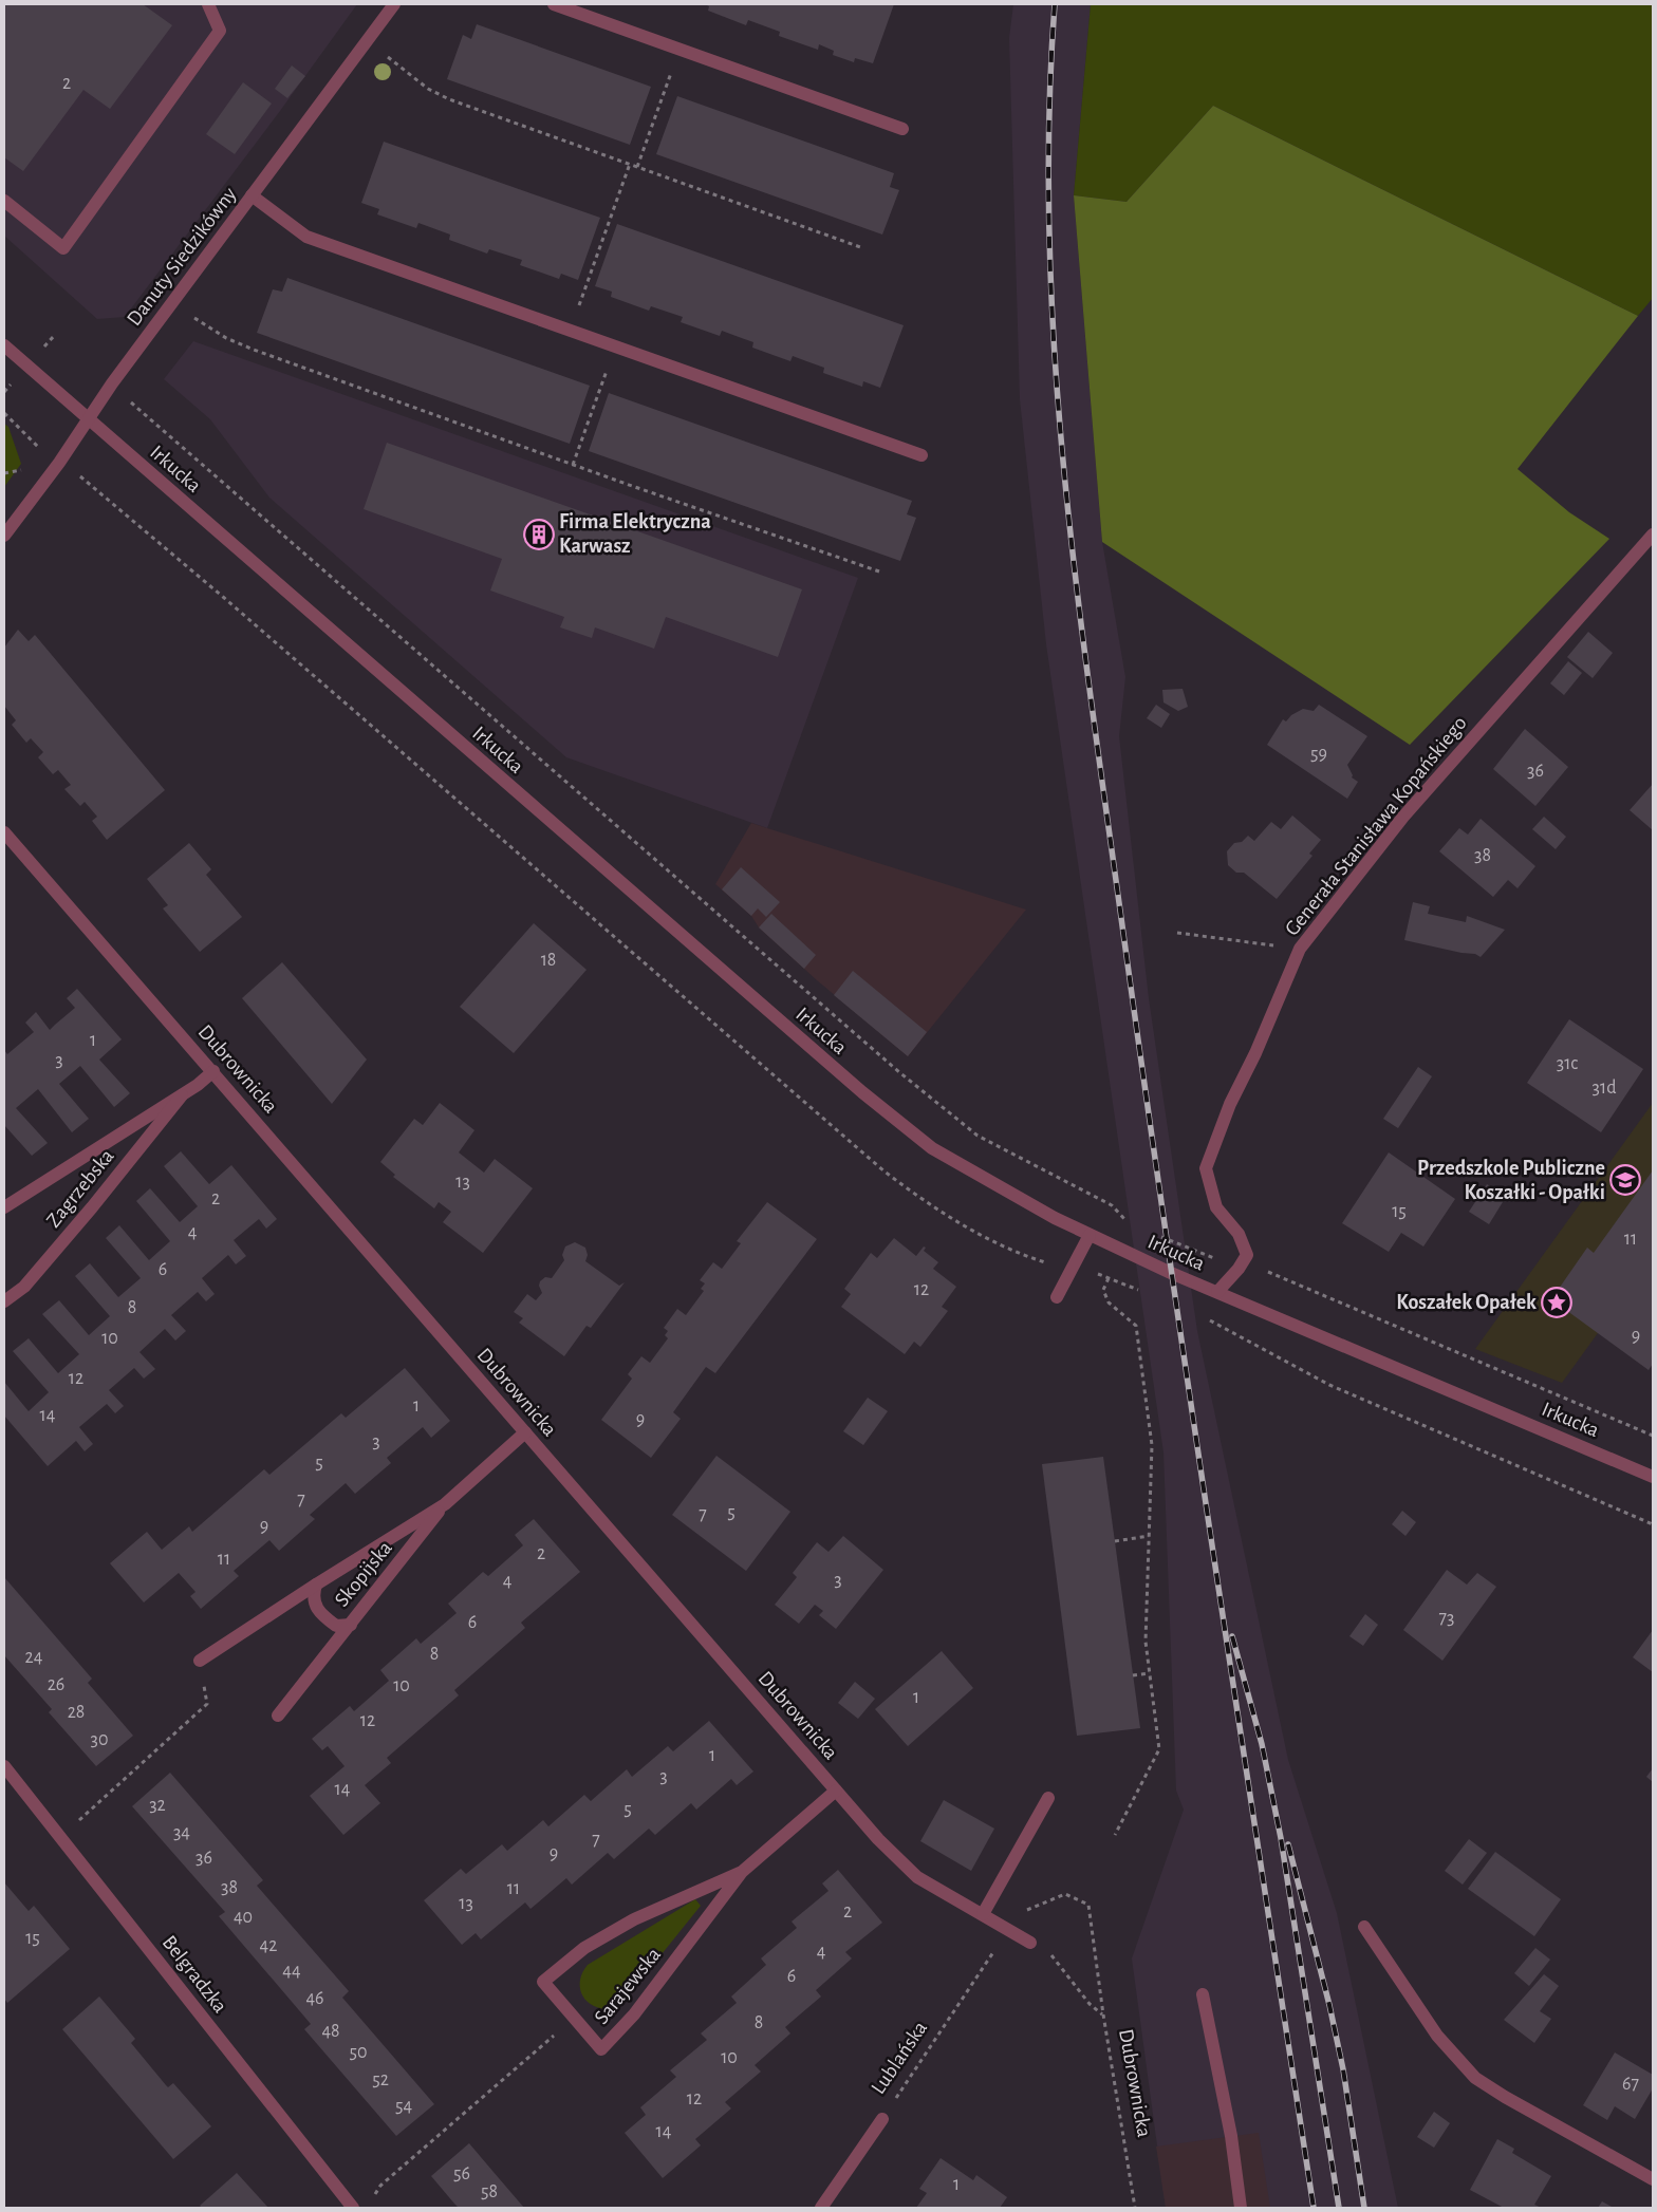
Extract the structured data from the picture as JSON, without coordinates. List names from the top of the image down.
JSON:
{
  "streets": {
    "street": [
      "Danuty Siedzikówny",
      "Irkucka",
      "Generała Stanisława Kopańskiego",
      "Dubrownicka",
      "Zagrzebska",
      "Skopijska",
      "Belgradzka",
      "Sarajewska",
      "Lublańska"
    ]
  },
  "crossings": [
    ["Danuty Siedzikówny", "Irkucka"],
    ["Dubrownicka", "Zagrzebska"],
    ["Dubrownicka", "Skopijska"],
    ["Dubrownicka", "Sarajewska"],
    ["Dubrownicka", "Lublańska"]
  ],
  "places": {
    "building": ["Firma Elektryczna Karwasz"],
    "school or university": ["Przedszkole Publiczne Koszałki - Opałki"],
    "place": ["Koszałek Opałek"]
  },
  "house_numbers": [
    "2",
    "59",
    "36",
    "38",
    "18",
    "1",
    "3",
    "31c",
    "31d",
    "13",
    "2",
    "15",
    "4",
    "11",
    "6",
    "12",
    "8",
    "9",
    "10",
    "12",
    "1",
    "14",
    "9",
    "3",
    "5",
    "7",
    "5",
    "7",
    "9",
    "2",
    "11",
    "3",
    "4",
    "73",
    "6",
    "8",
    "24",
    "26",
    "10",
    "1",
    "28",
    "12",
    "30",
    "1",
    "3",
    "14",
    "32",
    "5",
    "34",
    "7",
    "9",
    "36",
    "38",
    "11",
    "13",
    "2",
    "40",
    "15",
    "42",
    "4",
    "44",
    "6",
    "46",
    "8",
    "48",
    "50",
    "10",
    "52",
    "67",
    "12",
    "54",
    "14",
    "56",
    "1",
    "58"
  ]
}
